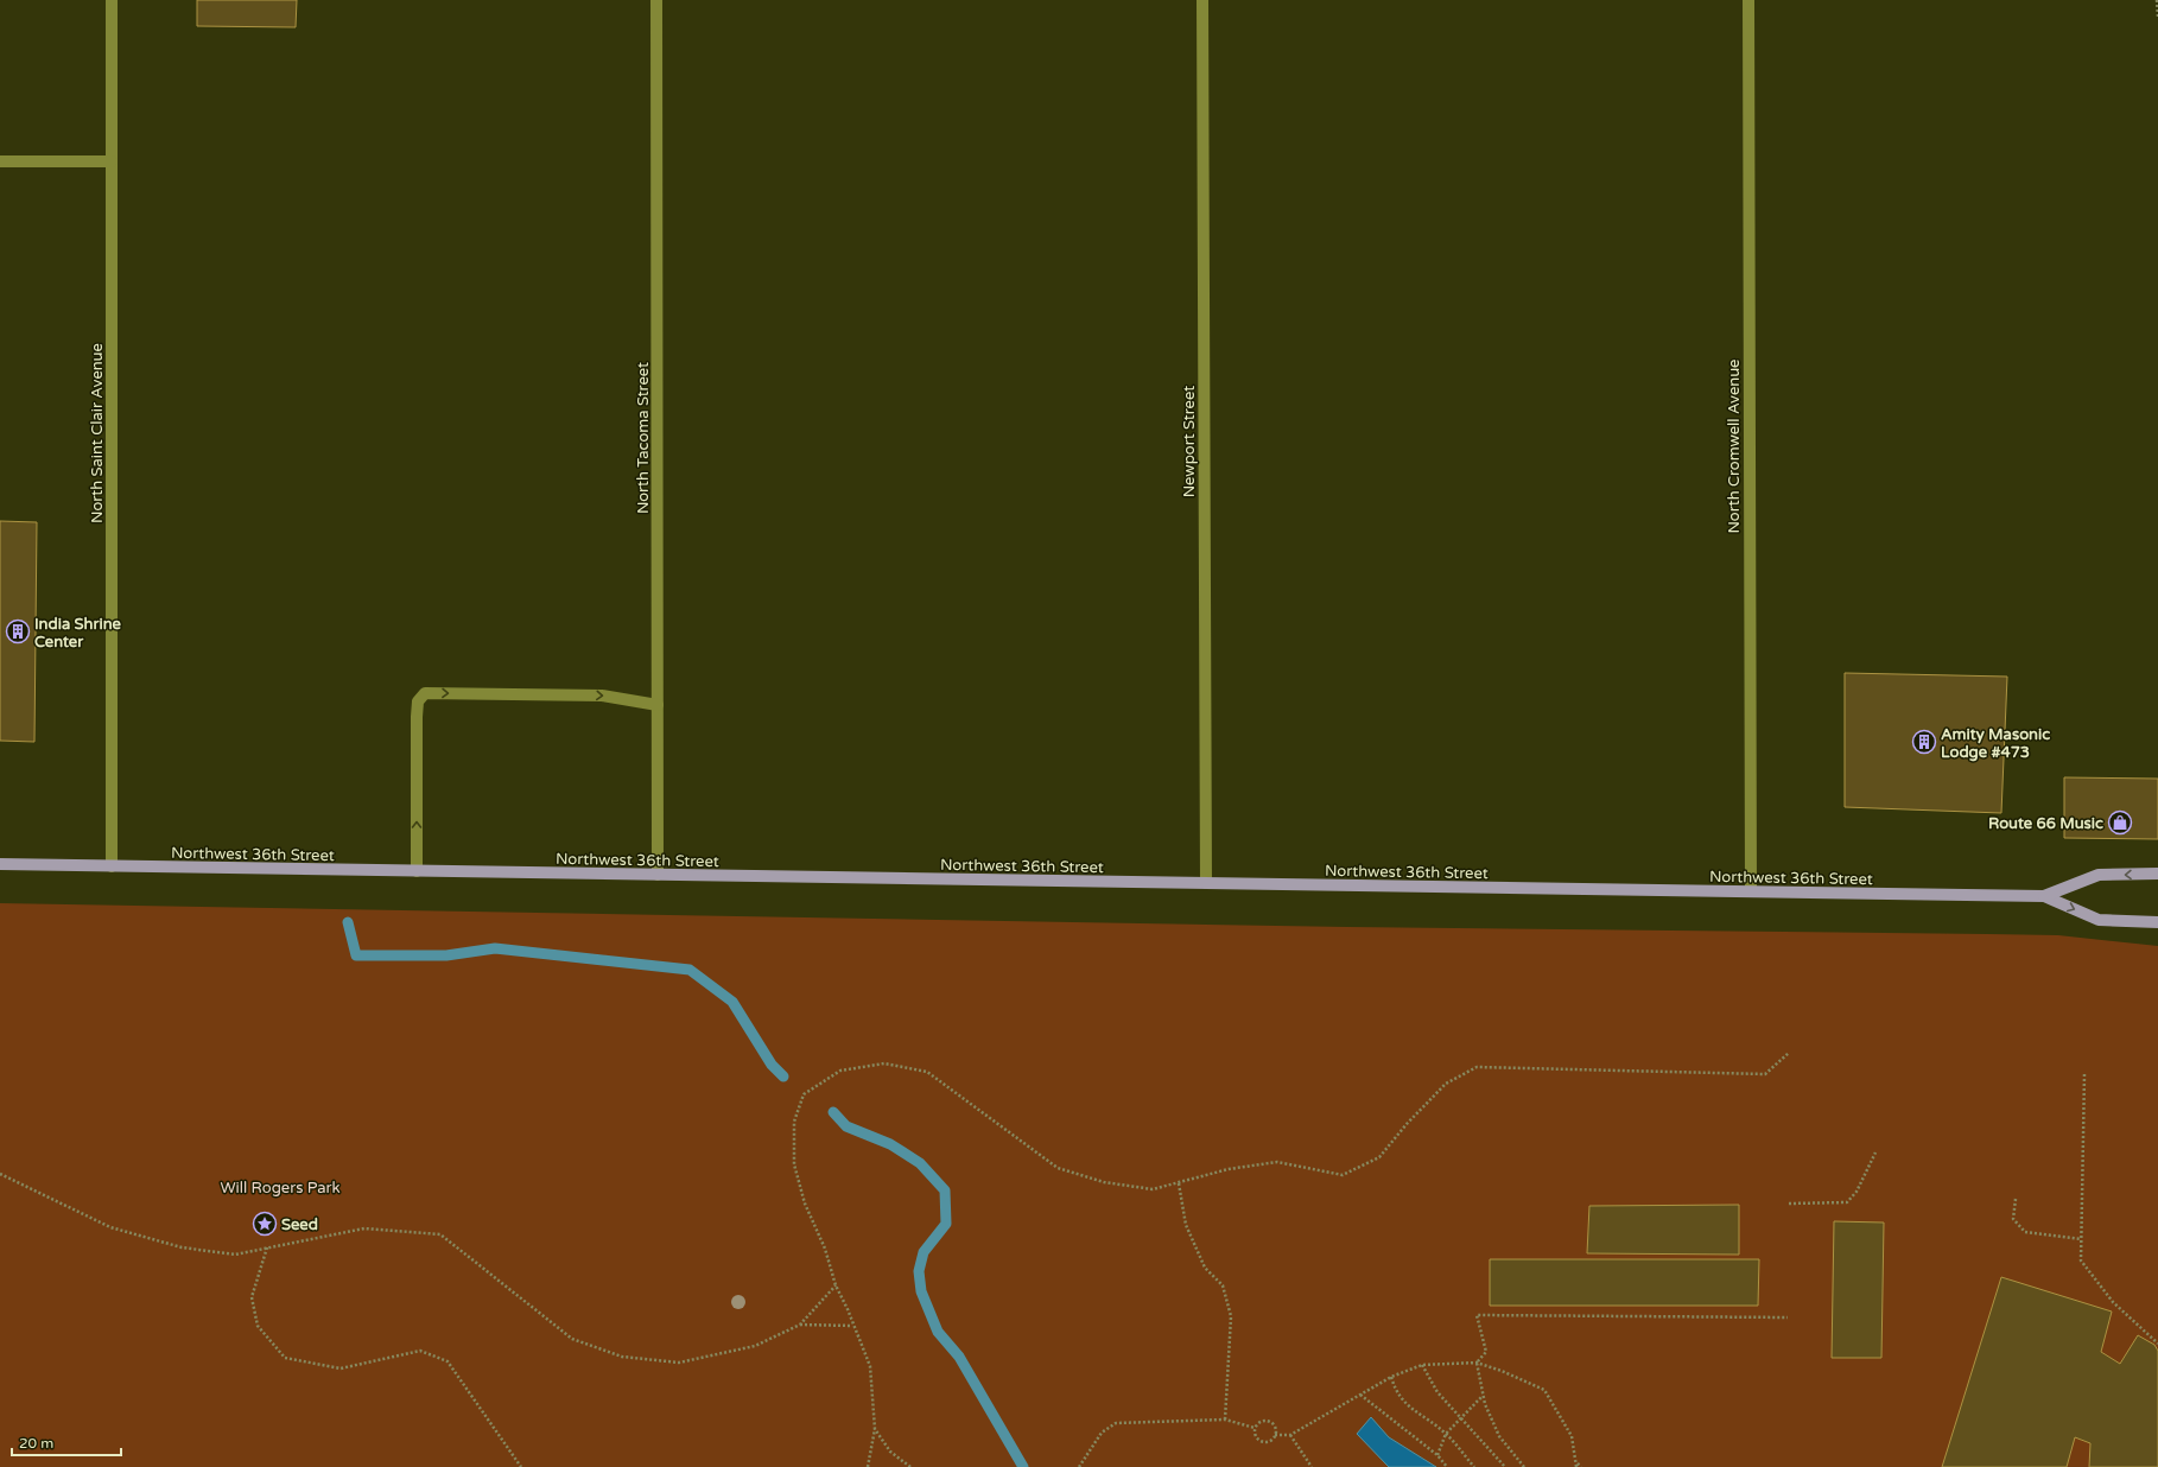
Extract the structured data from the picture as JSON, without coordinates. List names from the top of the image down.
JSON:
{
  "streets": {
    "main road": ["Northwest 36th Street"],
    "street": [
      "North Saint Clair Avenue",
      "North Tacoma Street",
      "Newport Street",
      "North Cromwell Avenue"
    ]
  },
  "crossings": [
    ["North Saint Clair Avenue", "Northwest 36th Street"],
    ["North Tacoma Street", "Northwest 36th Street"],
    ["Newport Street", "Northwest 36th Street"],
    ["North Cromwell Avenue", "Northwest 36th Street"]
  ],
  "parks": ["Will Rogers Park"],
  "places": {
    "building": ["India Shrine Center", "Amity Masonic Lodge #473"],
    "shop": ["Route 66 Music"],
    "place": ["Seed"]
  },
  "scale_bar": "20 m"
}
